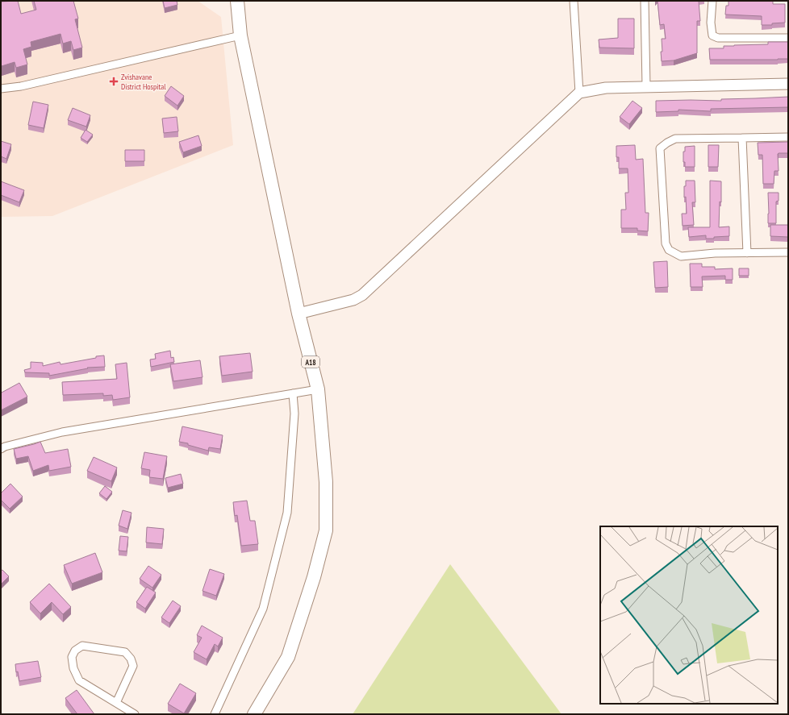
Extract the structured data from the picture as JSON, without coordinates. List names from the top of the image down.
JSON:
{
  "streets": {
    "highway": ["A18"]
  },
  "places": {
    "health": ["Zvishavane District Hospital"]
  }
}
